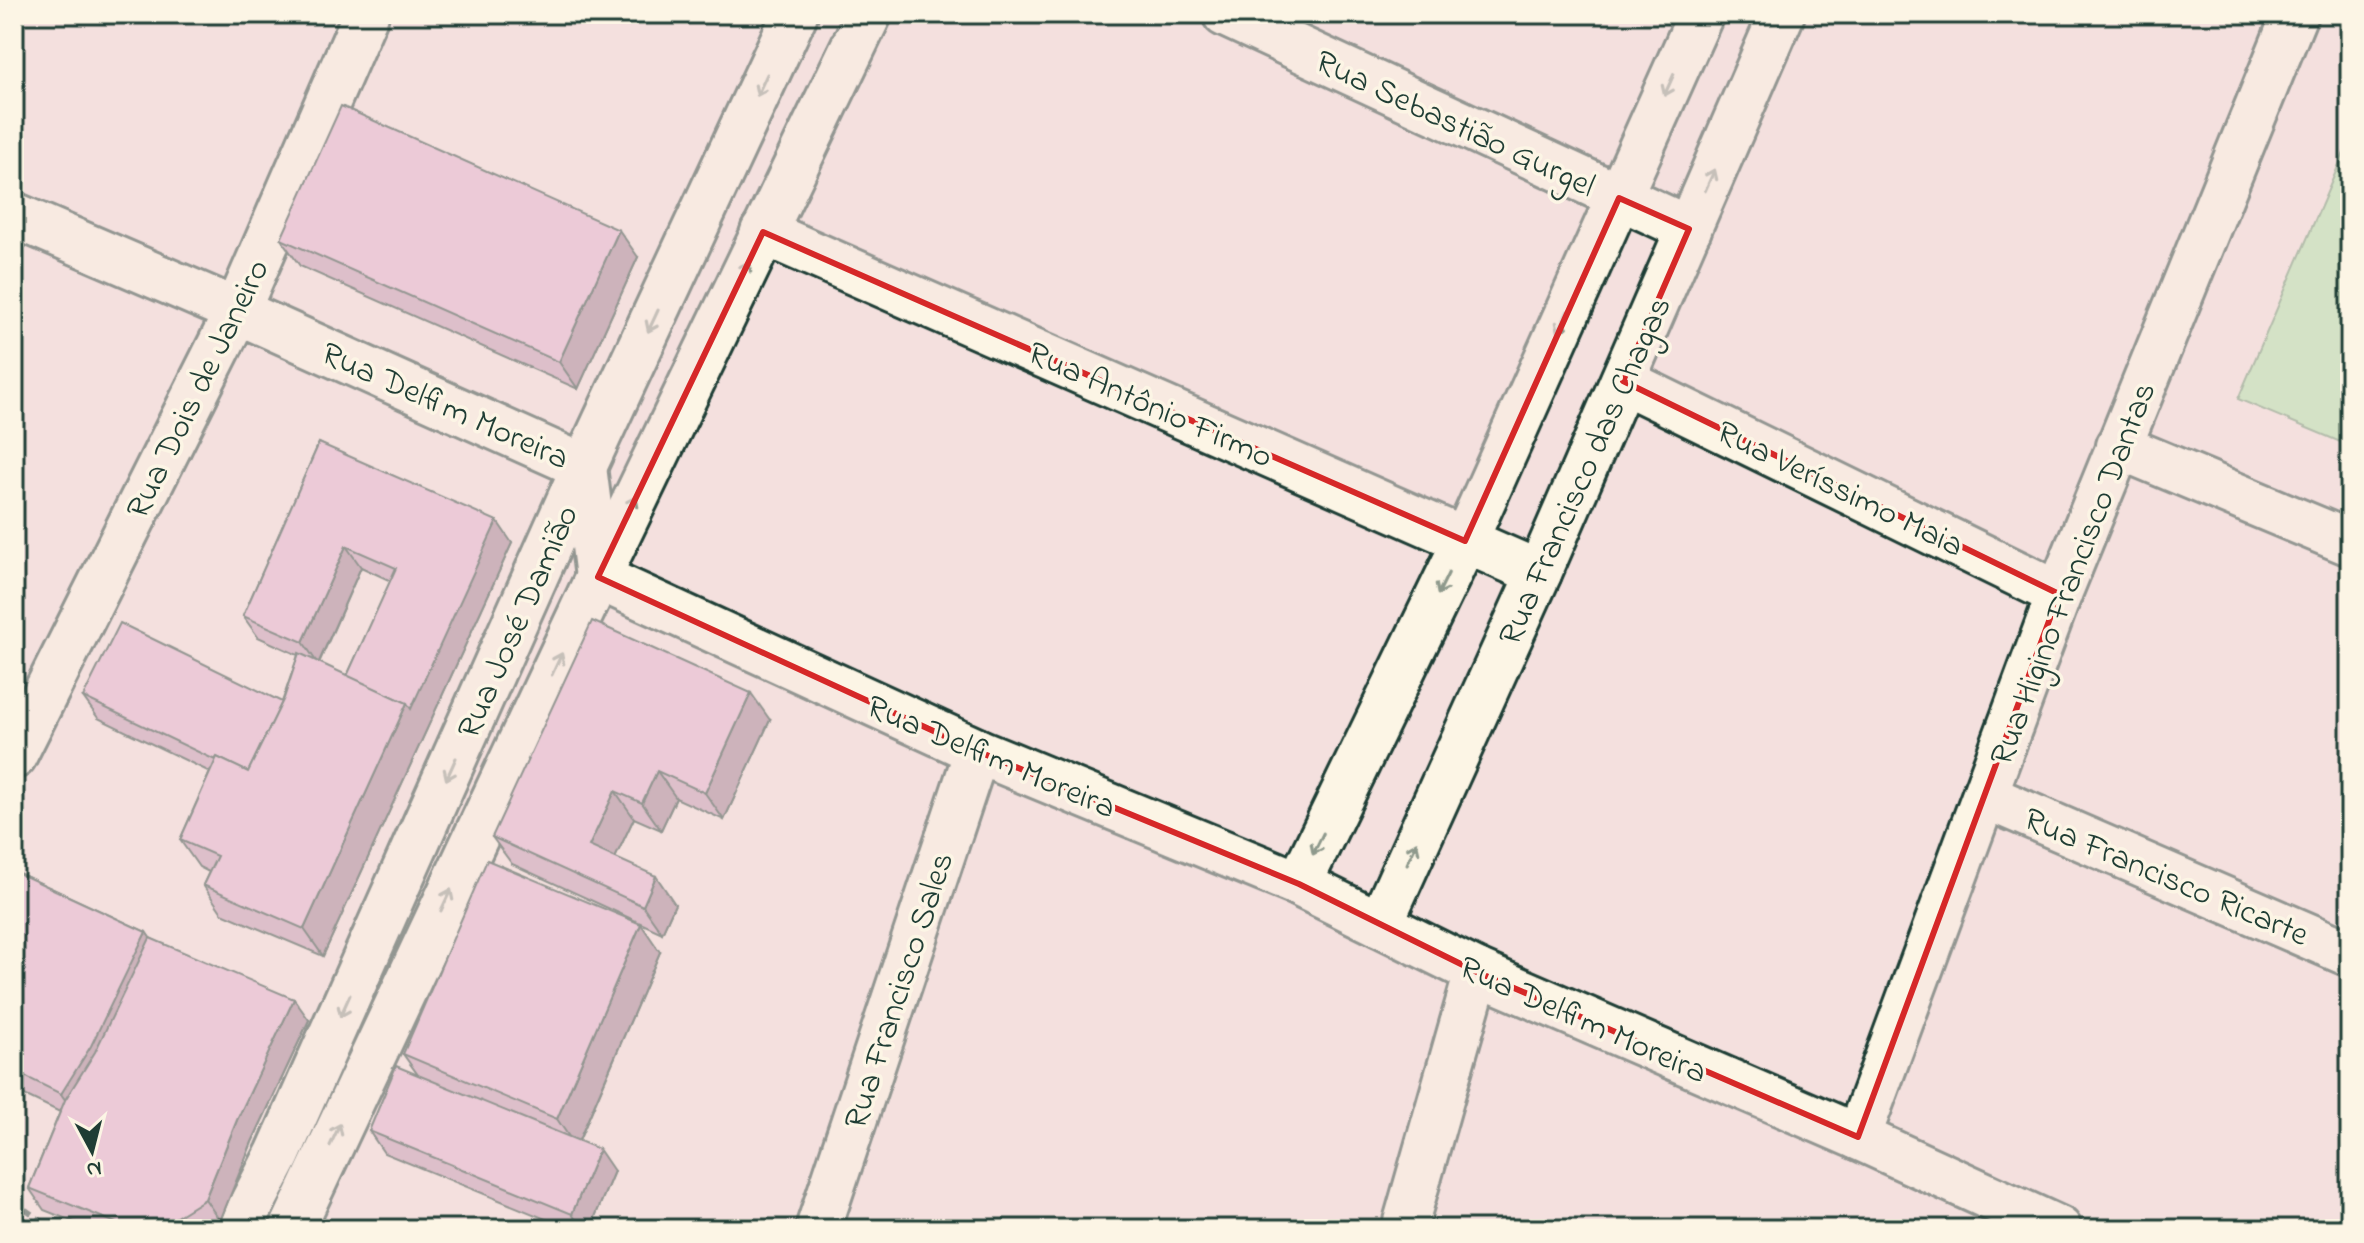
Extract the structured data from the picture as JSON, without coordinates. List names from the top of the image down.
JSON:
{
  "streets": {
    "street": [
      "Rua Sebastião Gurgel",
      "Rua Dois de Janeiro",
      "Rua Antônio Firmo",
      "Rua Delfim Moreira",
      "Rua Francisco das Chagas",
      "Rua Veríssimo Maia",
      "Rua Higino Francisco Dantas",
      "Rua José Damião",
      "Rua Francisco Ricarte",
      "Rua Francisco Sales"
    ]
  },
  "crossings": [
    ["Rua Sebastião Gurgel", "Rua Francisco das Chagas"],
    ["Rua Dois de Janeiro", "Rua Delfim Moreira"],
    ["Rua Antônio Firmo", "Rua Francisco das Chagas"],
    ["Rua Antônio Firmo", "Rua José Damião"],
    ["Rua Delfim Moreira", "Rua Francisco das Chagas"],
    ["Rua Delfim Moreira", "Rua Higino Francisco Dantas"],
    ["Rua Delfim Moreira", "Rua José Damião"],
    ["Rua Delfim Moreira", "Rua Francisco Sales"],
    ["Rua Francisco das Chagas", "Rua Veríssimo Maia"],
    ["Rua Veríssimo Maia", "Rua Higino Francisco Dantas"],
    ["Rua Higino Francisco Dantas", "Rua Francisco Ricarte"]
  ],
  "north": "bottom"
}
